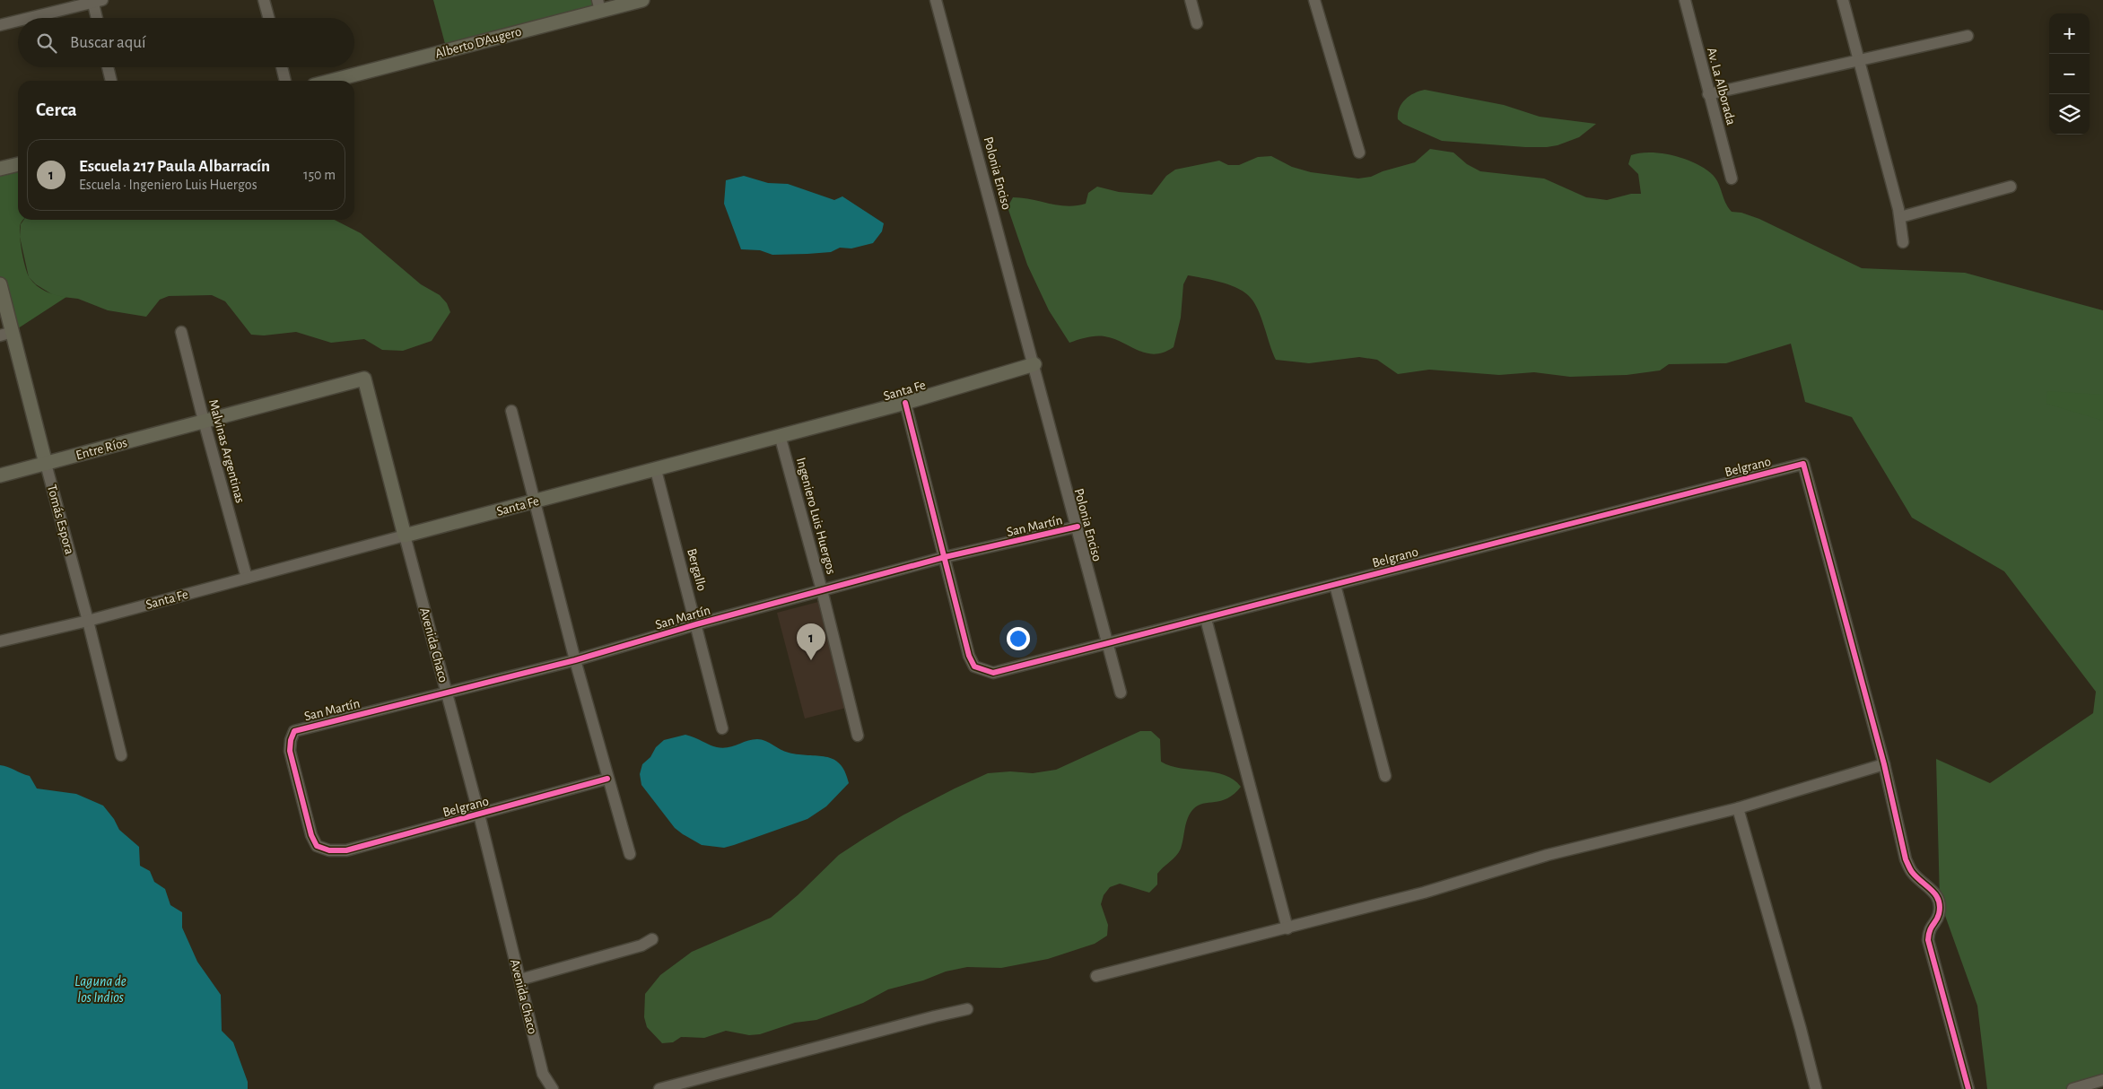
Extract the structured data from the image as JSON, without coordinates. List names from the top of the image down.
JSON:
{
  "streets": {
    "main road": [
      "Alberto D'Augero",
      "Santa Fe",
      "Entre Ríos",
      "Tomás Espora",
      "Avenida Chaco"
    ],
    "street": [
      "Av. La Alborada",
      "Polonia Enciso",
      "Malvinas Argentinas",
      "Belgrano",
      "Ingeniero Luis Huergos",
      "San Martín",
      "Bergallo"
    ]
  },
  "crossings": [
    ["Polonia Enciso", "Santa Fe"],
    ["Polonia Enciso", "Belgrano"],
    ["Polonia Enciso", "San Martín"],
    ["Santa Fe", "Malvinas Argentinas"],
    ["Santa Fe", "Ingeniero Luis Huergos"],
    ["Santa Fe", "Tomás Espora"],
    ["Santa Fe", "Bergallo"],
    ["Santa Fe", "Avenida Chaco"],
    ["Entre Ríos", "Malvinas Argentinas"],
    ["Entre Ríos", "Tomás Espora"],
    ["Entre Ríos", "Avenida Chaco"],
    ["Malvinas Argentinas", "Avenida Chaco"],
    ["Belgrano", "San Martín"],
    ["Belgrano", "Avenida Chaco"],
    ["Ingeniero Luis Huergos", "San Martín"],
    ["San Martín", "Bergallo"],
    ["San Martín", "Avenida Chaco"]
  ],
  "water": ["Laguna de los Indios"],
  "page": {
    "map_buttons": ["+", "−"],
    "search": "Buscar aquí",
    "heading": "Cerca",
    "list": [
      {
        "mark": "1",
        "name": "Escuela 217 Paula Albarracín",
        "note": "Escuela · Ingeniero Luis Huergos",
        "value": "150 m"
      }
    ],
    "pins": "1"
  }
}
